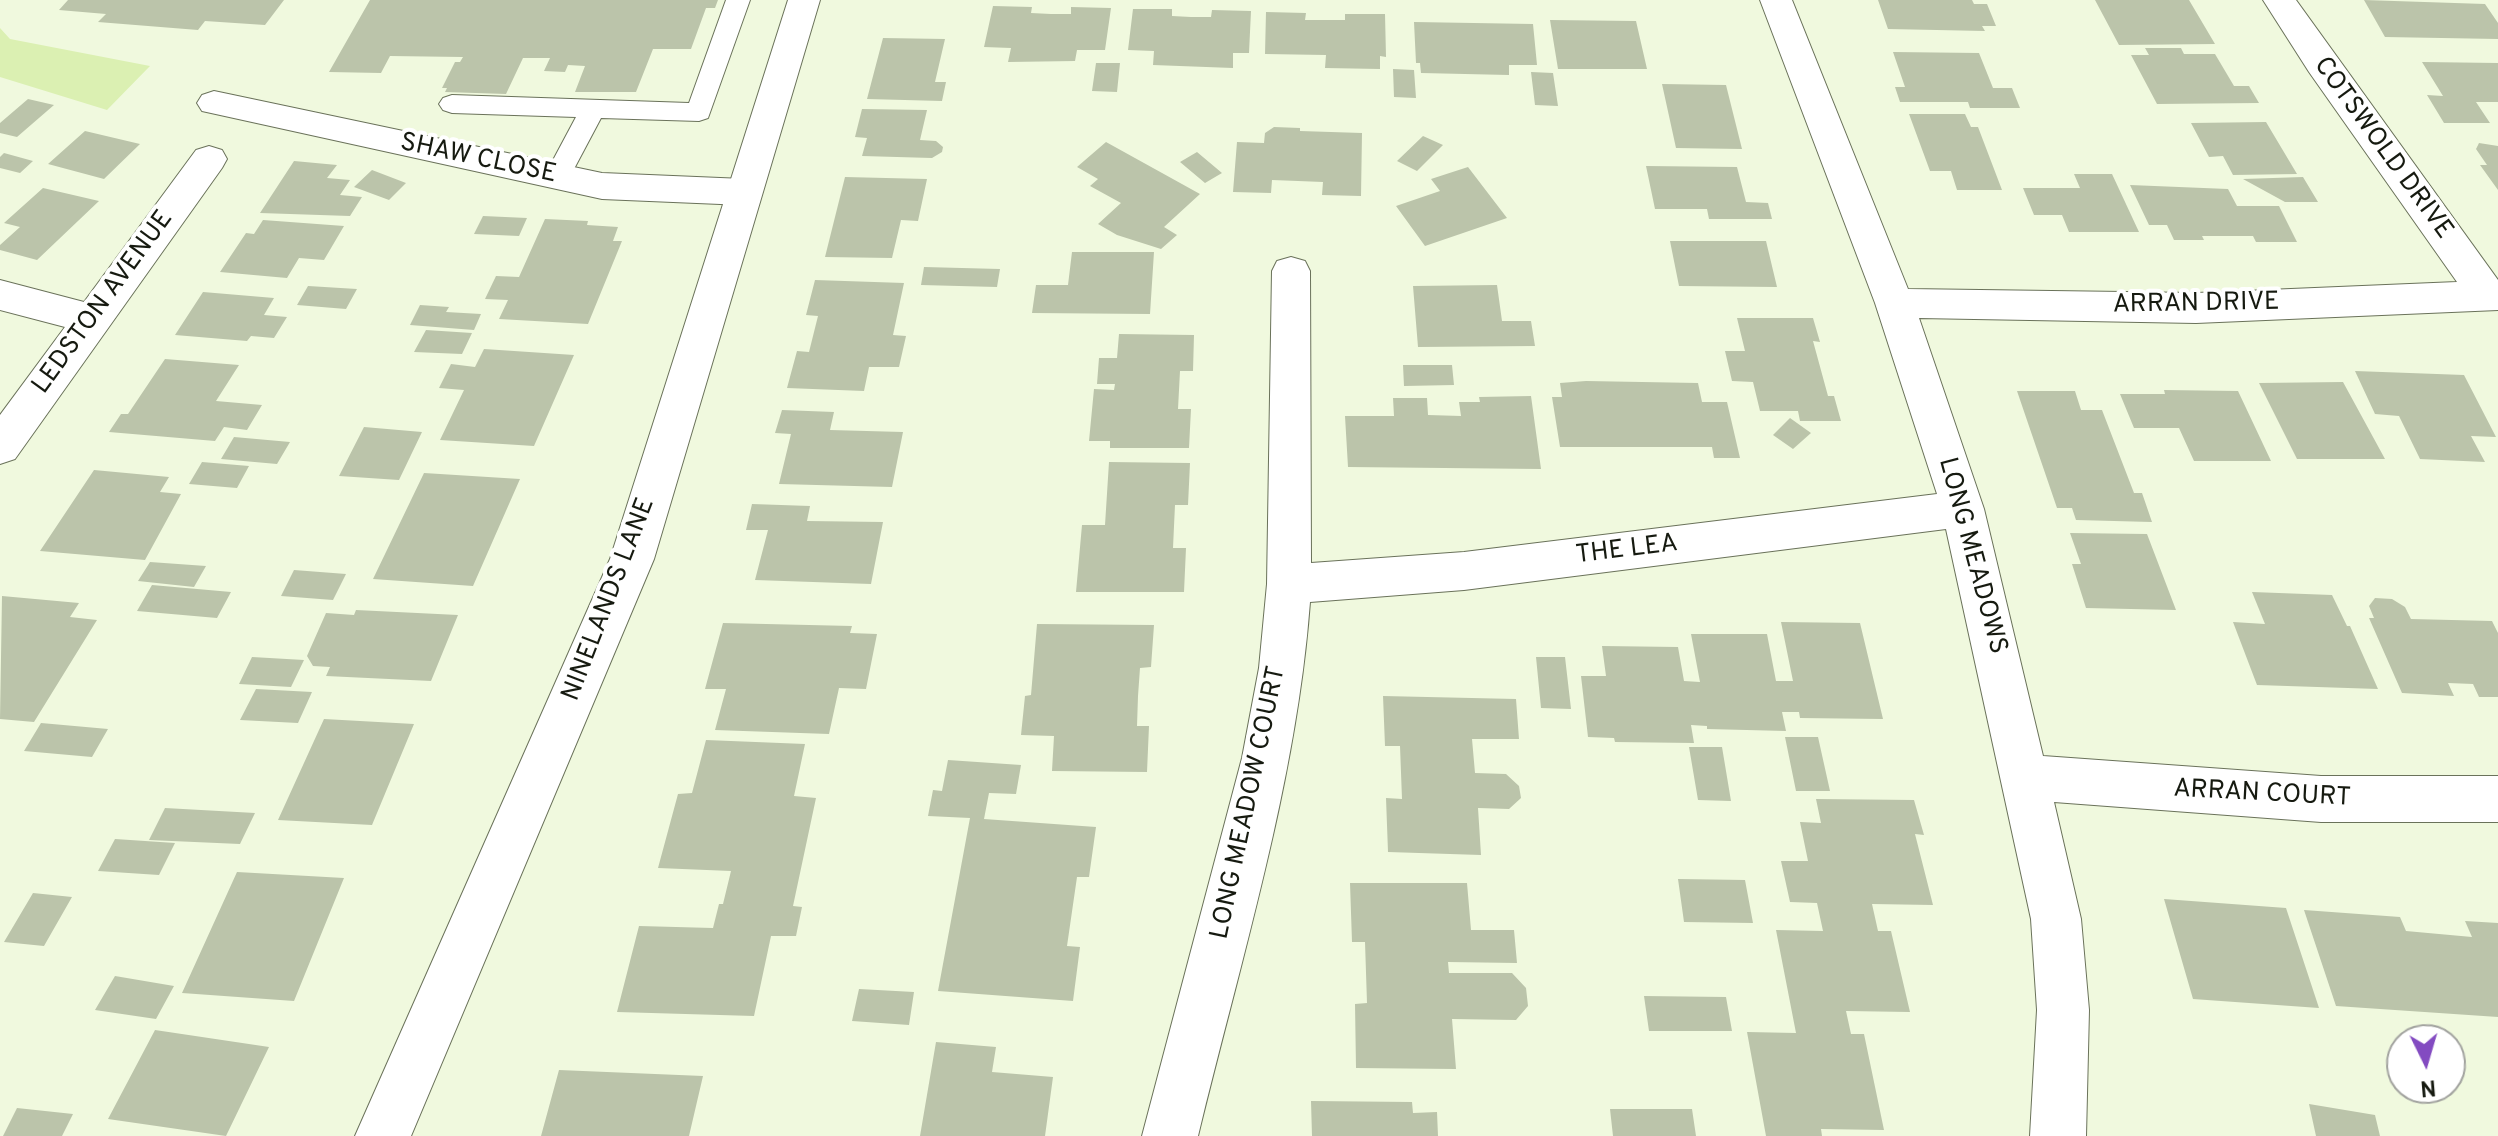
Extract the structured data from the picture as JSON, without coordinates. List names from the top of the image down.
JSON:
{
  "streets": {
    "street": [
      "COTSWOLD DRIVE",
      "SHAW CLOSE",
      "LEDSTON AVENUE",
      "ARRAN DRIVE",
      "THE LEA",
      "LONG MEADOWS",
      "NINELANDS LANE",
      "ARRAN COURT",
      "LONG MEADOW COURT"
    ]
  },
  "crossings": [
    ["COTSWOLD DRIVE", "ARRAN DRIVE"],
    ["SHAW CLOSE", "NINELANDS LANE"],
    ["ARRAN DRIVE", "LONG MEADOWS"],
    ["THE LEA", "LONG MEADOWS"],
    ["THE LEA", "LONG MEADOW COURT"],
    ["LONG MEADOWS", "ARRAN COURT"]
  ],
  "north": "bottom"
}
